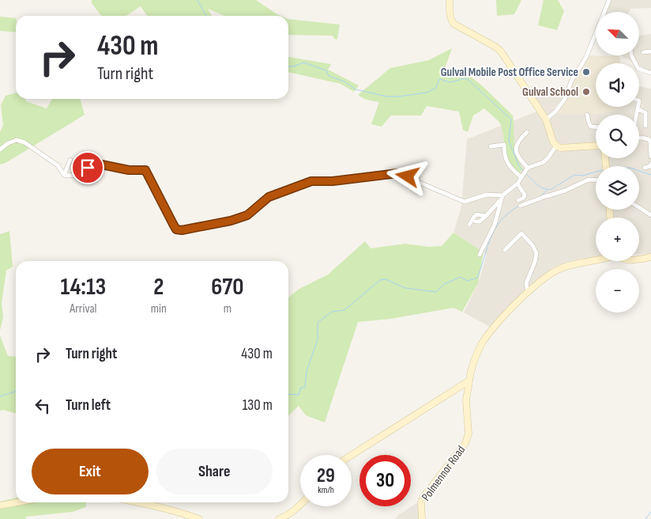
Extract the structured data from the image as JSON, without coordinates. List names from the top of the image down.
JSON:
{
  "streets": {
    "street": ["Polmennor Road"]
  },
  "places": ["Gulval Mobile Post Office Service", "Gulval School"],
  "north": "top left",
  "page": {
    "map_buttons": ["+", "−"],
    "turn": ["430 m", "Turn right"],
    "eta": [
      "14:13",
      "Arrival",
      "2",
      "min",
      "670",
      "m"
    ],
    "list": [
      {
        "name": "Turn right",
        "value": "430 m"
      },
      {
        "name": "Turn left",
        "value": "130 m"
      }
    ],
    "buttons": ["Exit", "Share"],
    "speed": "29 km/h",
    "limit": "30"
  }
}
